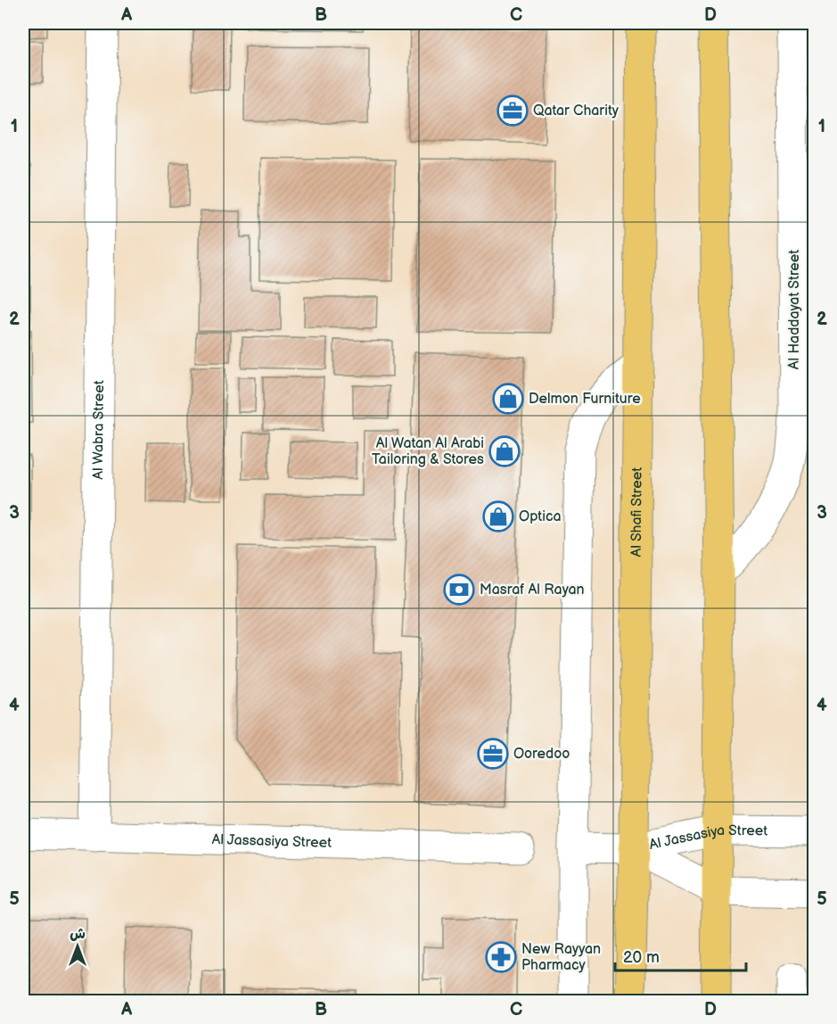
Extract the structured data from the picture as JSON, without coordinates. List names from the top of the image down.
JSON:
{
  "streets": {
    "main road": ["Al Shafi Street"],
    "street": ["Al Haddayat Street", "Al Wabra Street", "Al Jassasiya Street"]
  },
  "crossings": [
    ["Al Wabra Street", "Al Jassasiya Street"],
    ["Al Shafi Street", "Al Jassasiya Street"]
  ],
  "places": {
    "office": ["Qatar Charity", "Ooredoo"],
    "shop": ["Delmon Furniture", "Al Watan Al Arabi Tailoring & Stores", "Optica"],
    "bank": ["Masraf Al Rayan"],
    "pharmacy": ["New Rayyan Pharmacy"]
  },
  "scale_bar": "20 m",
  "north": "top",
  "grid": {
    "columns": [
      "A",
      "B",
      "C",
      "D"
    ],
    "rows": [
      "1",
      "2",
      "3",
      "4",
      "5"
    ]
  }
}
